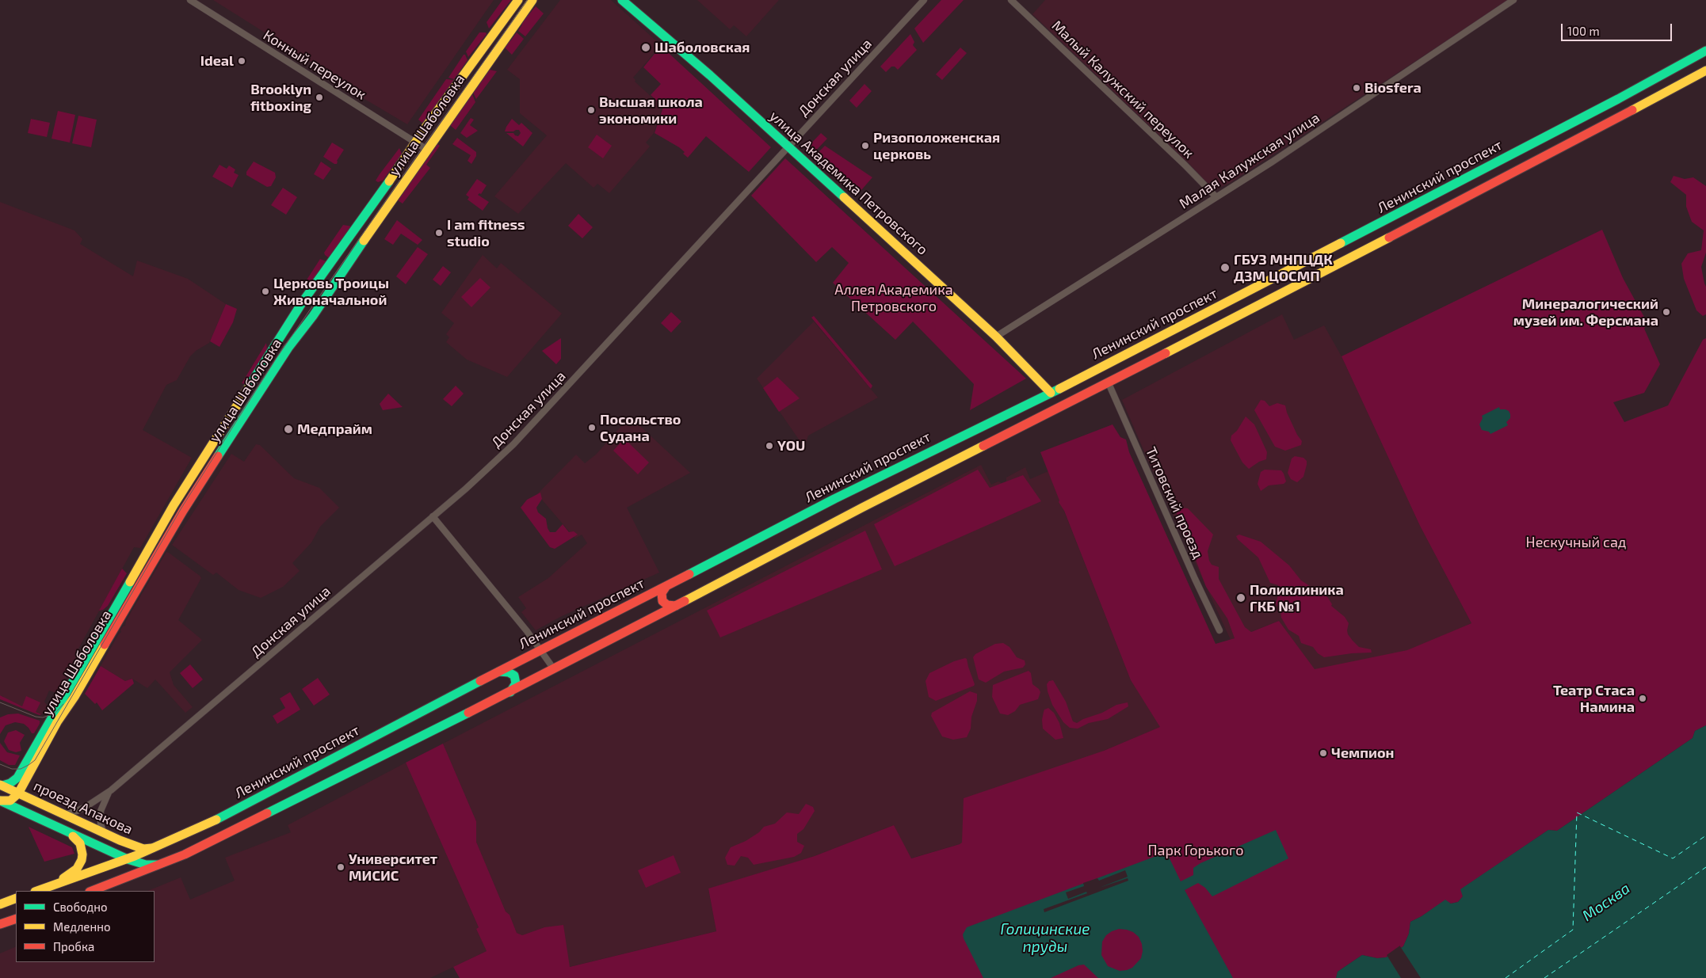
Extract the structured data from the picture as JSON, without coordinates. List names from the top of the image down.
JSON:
{
  "streets": {
    "main road": [
      "улица Шаболовка",
      "Ленинский проспект",
      "улица Академика Петровского",
      "проезд Апакова"
    ],
    "street": [
      "Конный переулок",
      "Донская улица",
      "Малый Калужский переулок",
      "Малая Калужская улица",
      "Титовский проезд"
    ]
  },
  "crossings": [
    ["Конный переулок", "улица Шаболовка"],
    ["Донская улица", "улица Академика Петровского"],
    ["Донская улица", "проезд Апакова"],
    ["Малый Калужский переулок", "Малая Калужская улица"],
    ["улица Шаболовка", "проезд Апакова"],
    ["Малая Калужская улица", "улица Академика Петровского"],
    ["Ленинский проспект", "улица Академика Петровского"],
    ["Ленинский проспект", "проезд Апакова"]
  ],
  "water": ["Москва", "Голицинские пруды"],
  "parks": ["Аллея Академика Петровского", "Нескучный сад", "Парк Горького"],
  "places": [
    "Шаболовская",
    "Ideal",
    "Biosfera",
    "Brooklyn fitboxing",
    "Высшая школа экономики",
    "Ризоположенская церковь",
    "I am fitness studio",
    "ГБУЗ МНПЦДК ДЗМ ЦОСМП",
    "Церковь Троицы Живоначальной",
    "Минералогический музей им. Ферсмана",
    "Посольство Судана",
    "Медпрайм",
    "YOU",
    "Поликлиника ГКБ №1",
    "Театр Стаса Намина",
    "Чемпион",
    "Университет МИСИС"
  ],
  "legend": ["Свободно", "Медленно", "Пробка"],
  "scale_bar": "100 m"
}
